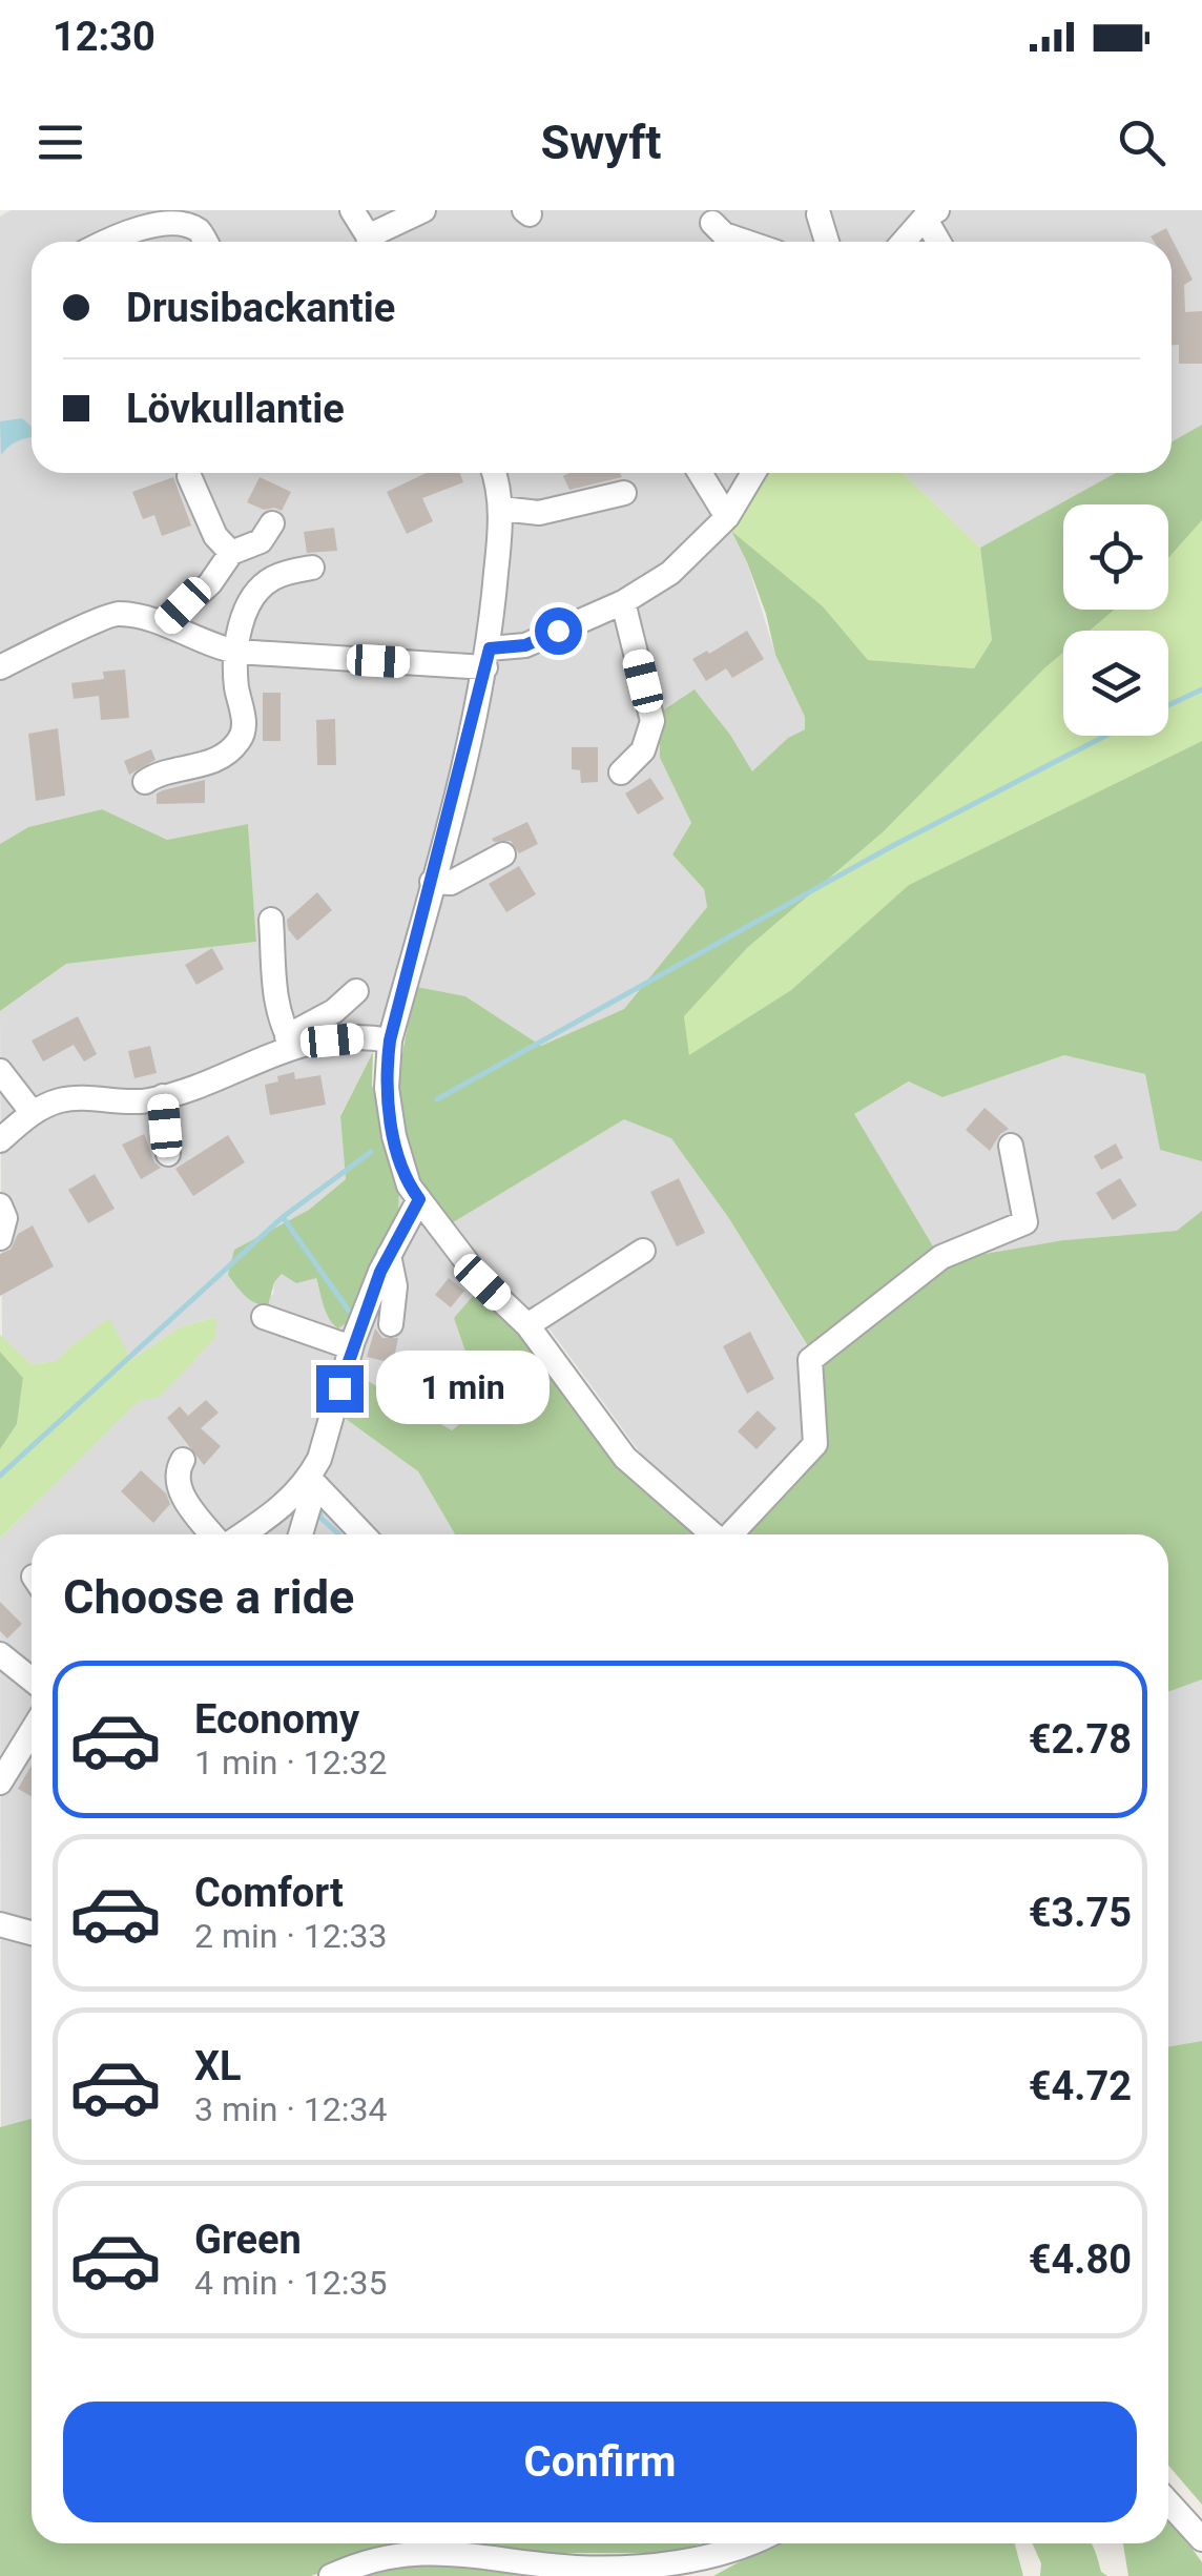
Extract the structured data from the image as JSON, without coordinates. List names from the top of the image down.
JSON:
{
  "page": {
    "status": "12:30",
    "header": "Swyft",
    "banner": ["Drusibackantie", "Lövkullantie"],
    "bubble": "1 min",
    "heading": "Choose a ride",
    "list": [
      {
        "name": "Economy",
        "note": "1 min · 12:32",
        "value": "€2.78"
      },
      {
        "name": "Comfort",
        "note": "2 min · 12:33",
        "value": "€3.75"
      },
      {
        "name": "XL",
        "note": "3 min · 12:34",
        "value": "€4.72"
      },
      {
        "name": "Green",
        "note": "4 min · 12:35",
        "value": "€4.80"
      }
    ],
    "buttons": "Confirm"
  }
}
